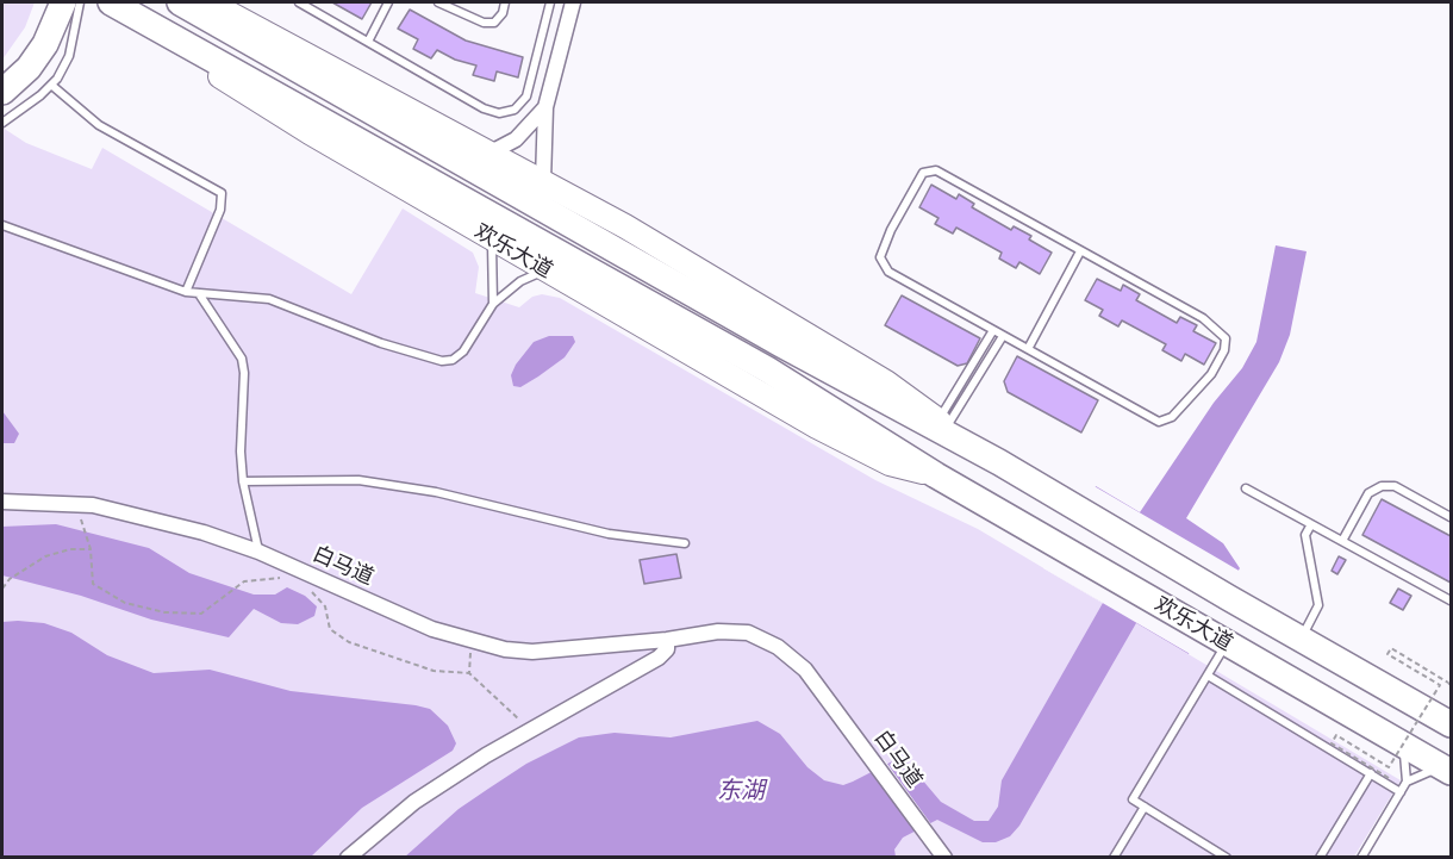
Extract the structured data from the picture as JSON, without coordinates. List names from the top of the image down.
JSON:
{
  "streets": {
    "highway": ["欢乐大道"],
    "street": ["白马道"]
  },
  "water": ["东湖"]
}
